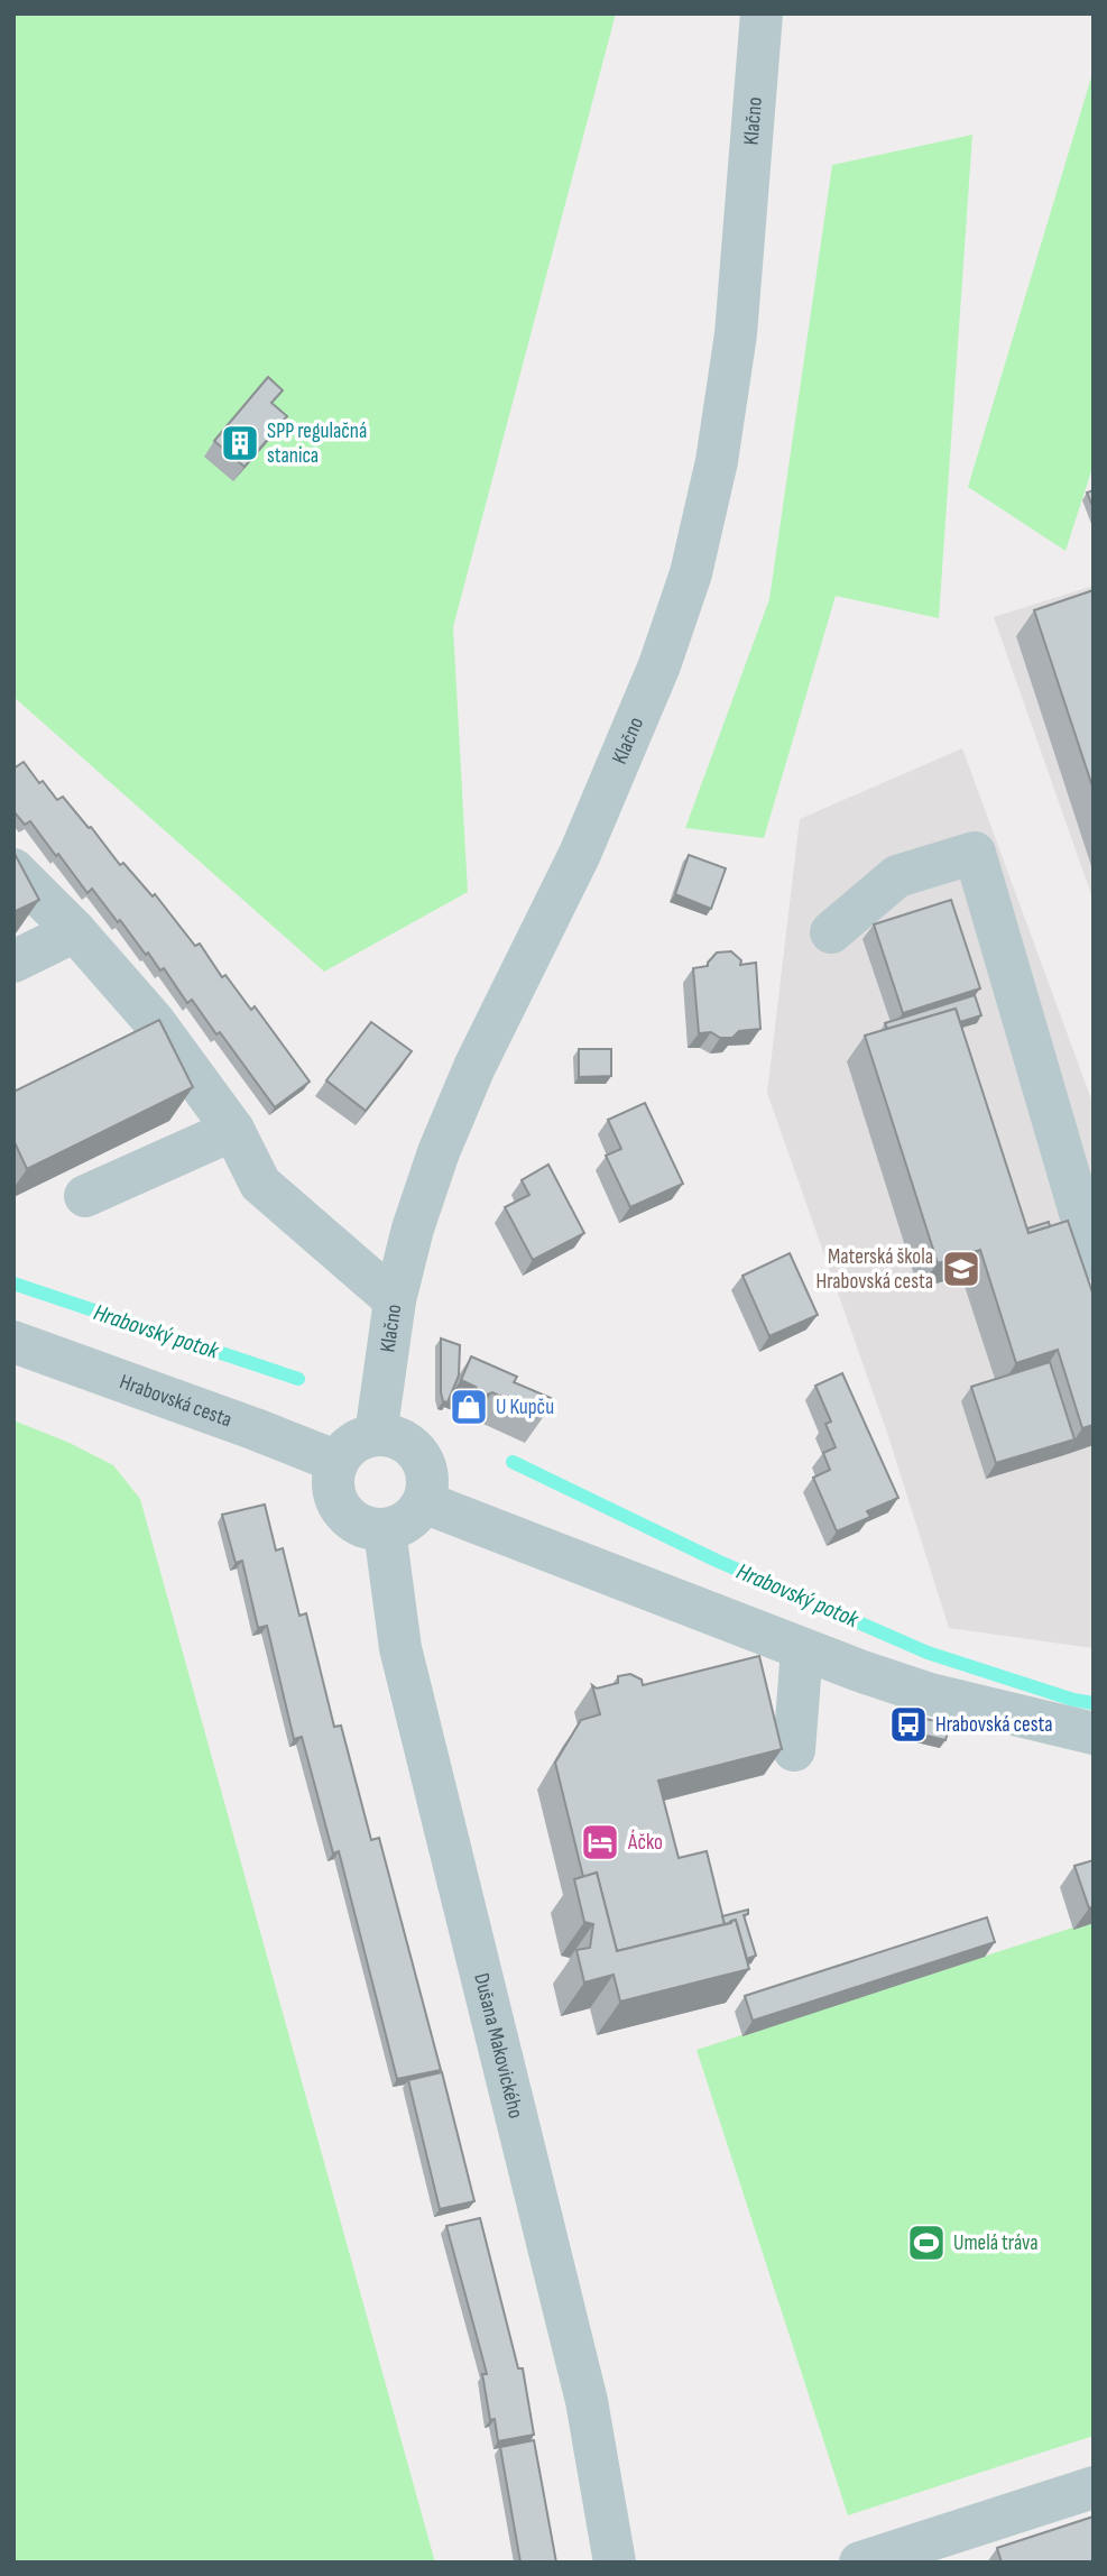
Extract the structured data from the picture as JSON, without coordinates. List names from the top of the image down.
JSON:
{
  "streets": {
    "street": ["Klačno", "Hrabovská cesta", "Dušana Makovického"]
  },
  "crossings": [
    ["Klačno", "Hrabovská cesta"],
    ["Klačno", "Dušana Makovického"],
    ["Hrabovská cesta", "Dušana Makovického"]
  ],
  "water": ["Hrabovský potok"],
  "places": {
    "building": ["SPP regulačná stanica"],
    "school or university": ["Materská škola Hrabovská cesta"],
    "shop": ["U Kupču"],
    "bus stop": ["Hrabovská cesta"],
    "hotel": ["Áčko"],
    "sports": ["Umelá tráva"]
  }
}
